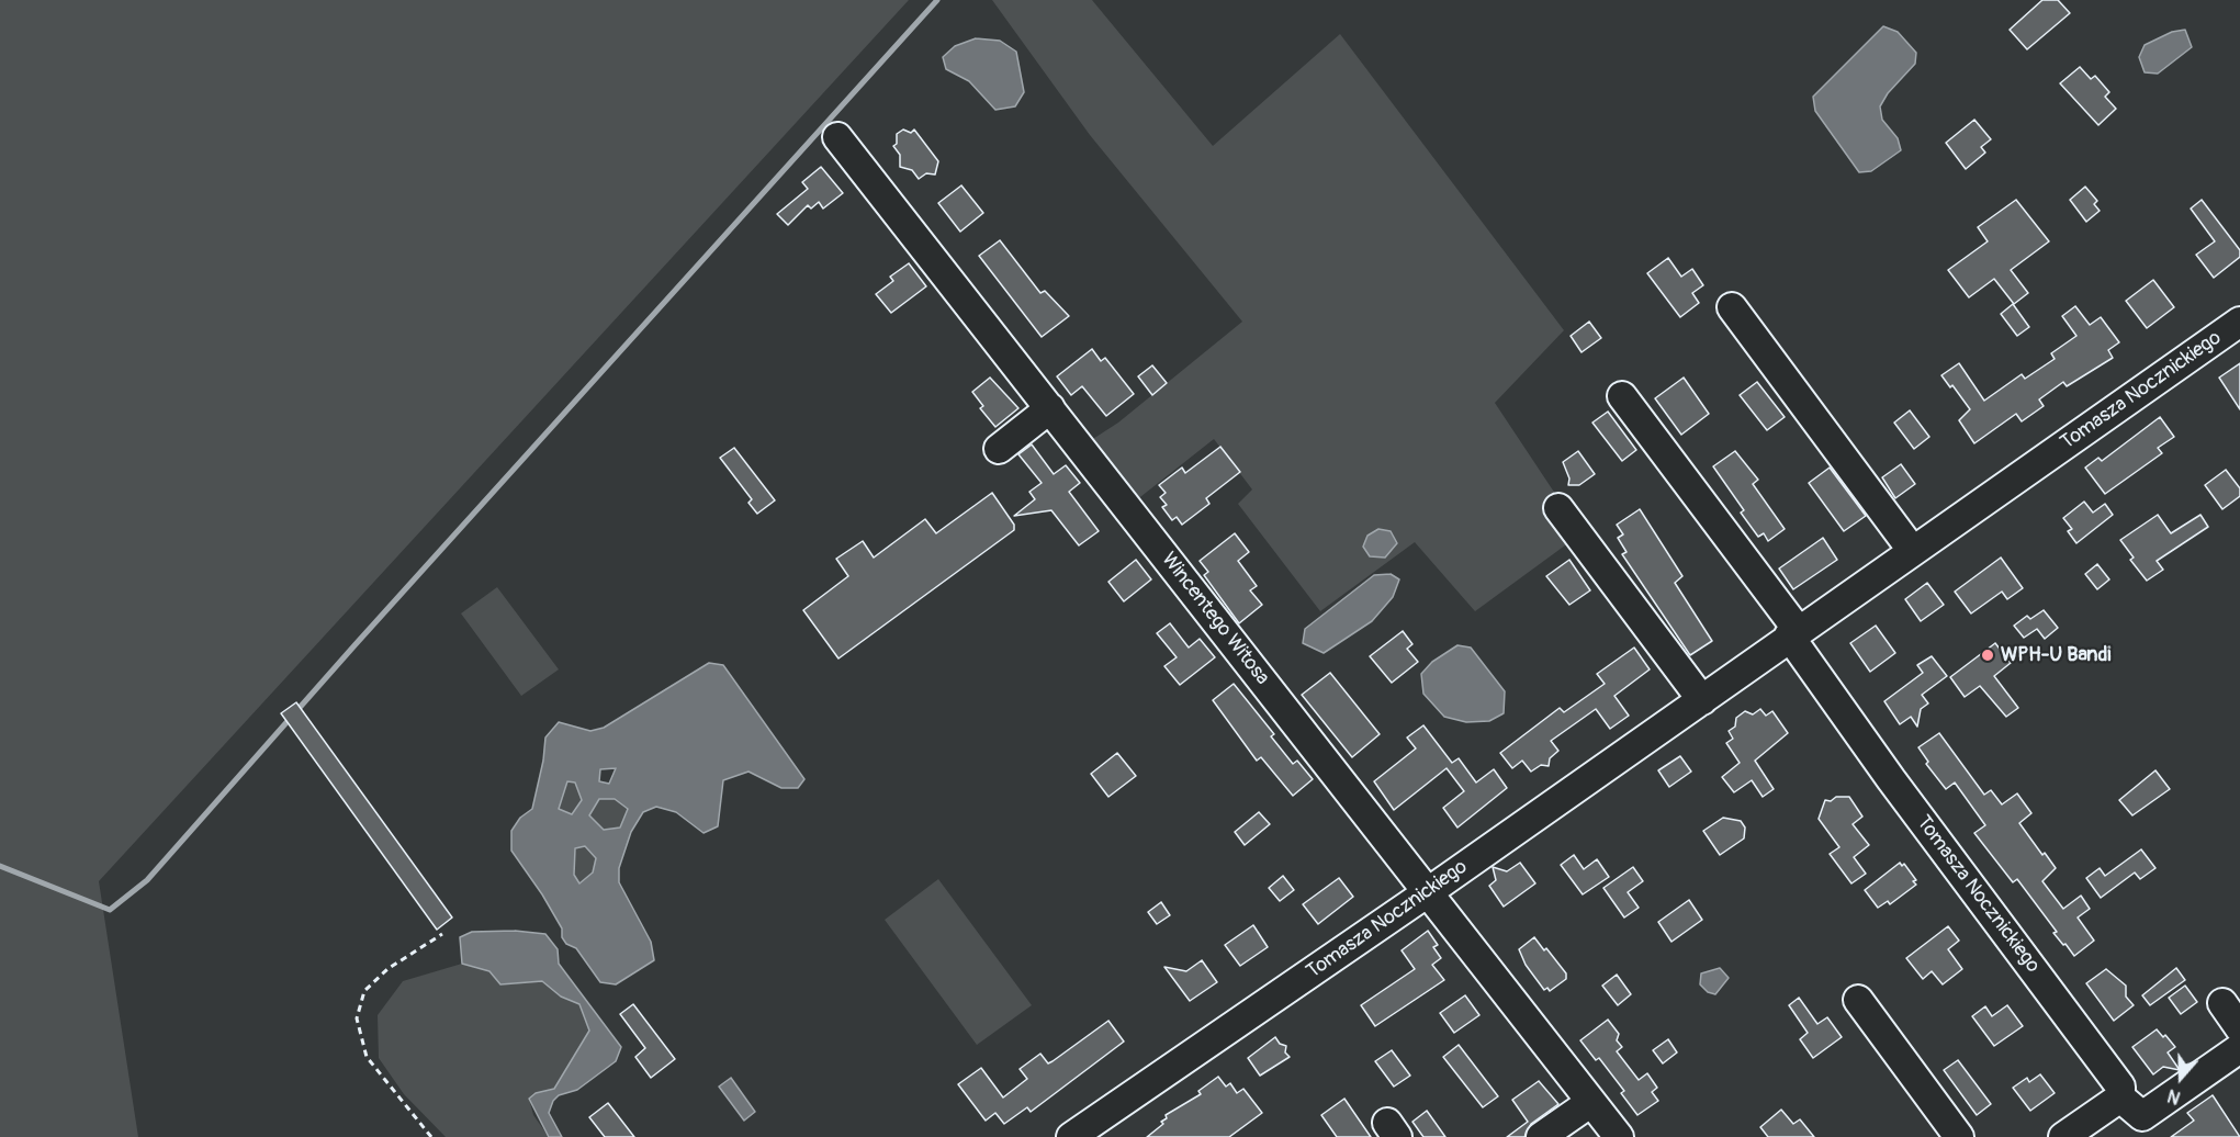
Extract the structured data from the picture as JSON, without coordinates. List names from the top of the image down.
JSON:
{
  "streets": {
    "street": ["Tomasza Nocznickiego", "Wincentego Witosa"]
  },
  "crossings": [
    ["Tomasza Nocznickiego", "Wincentego Witosa"]
  ],
  "places": ["WPH-U Bandi"],
  "north": "bottom"
}
